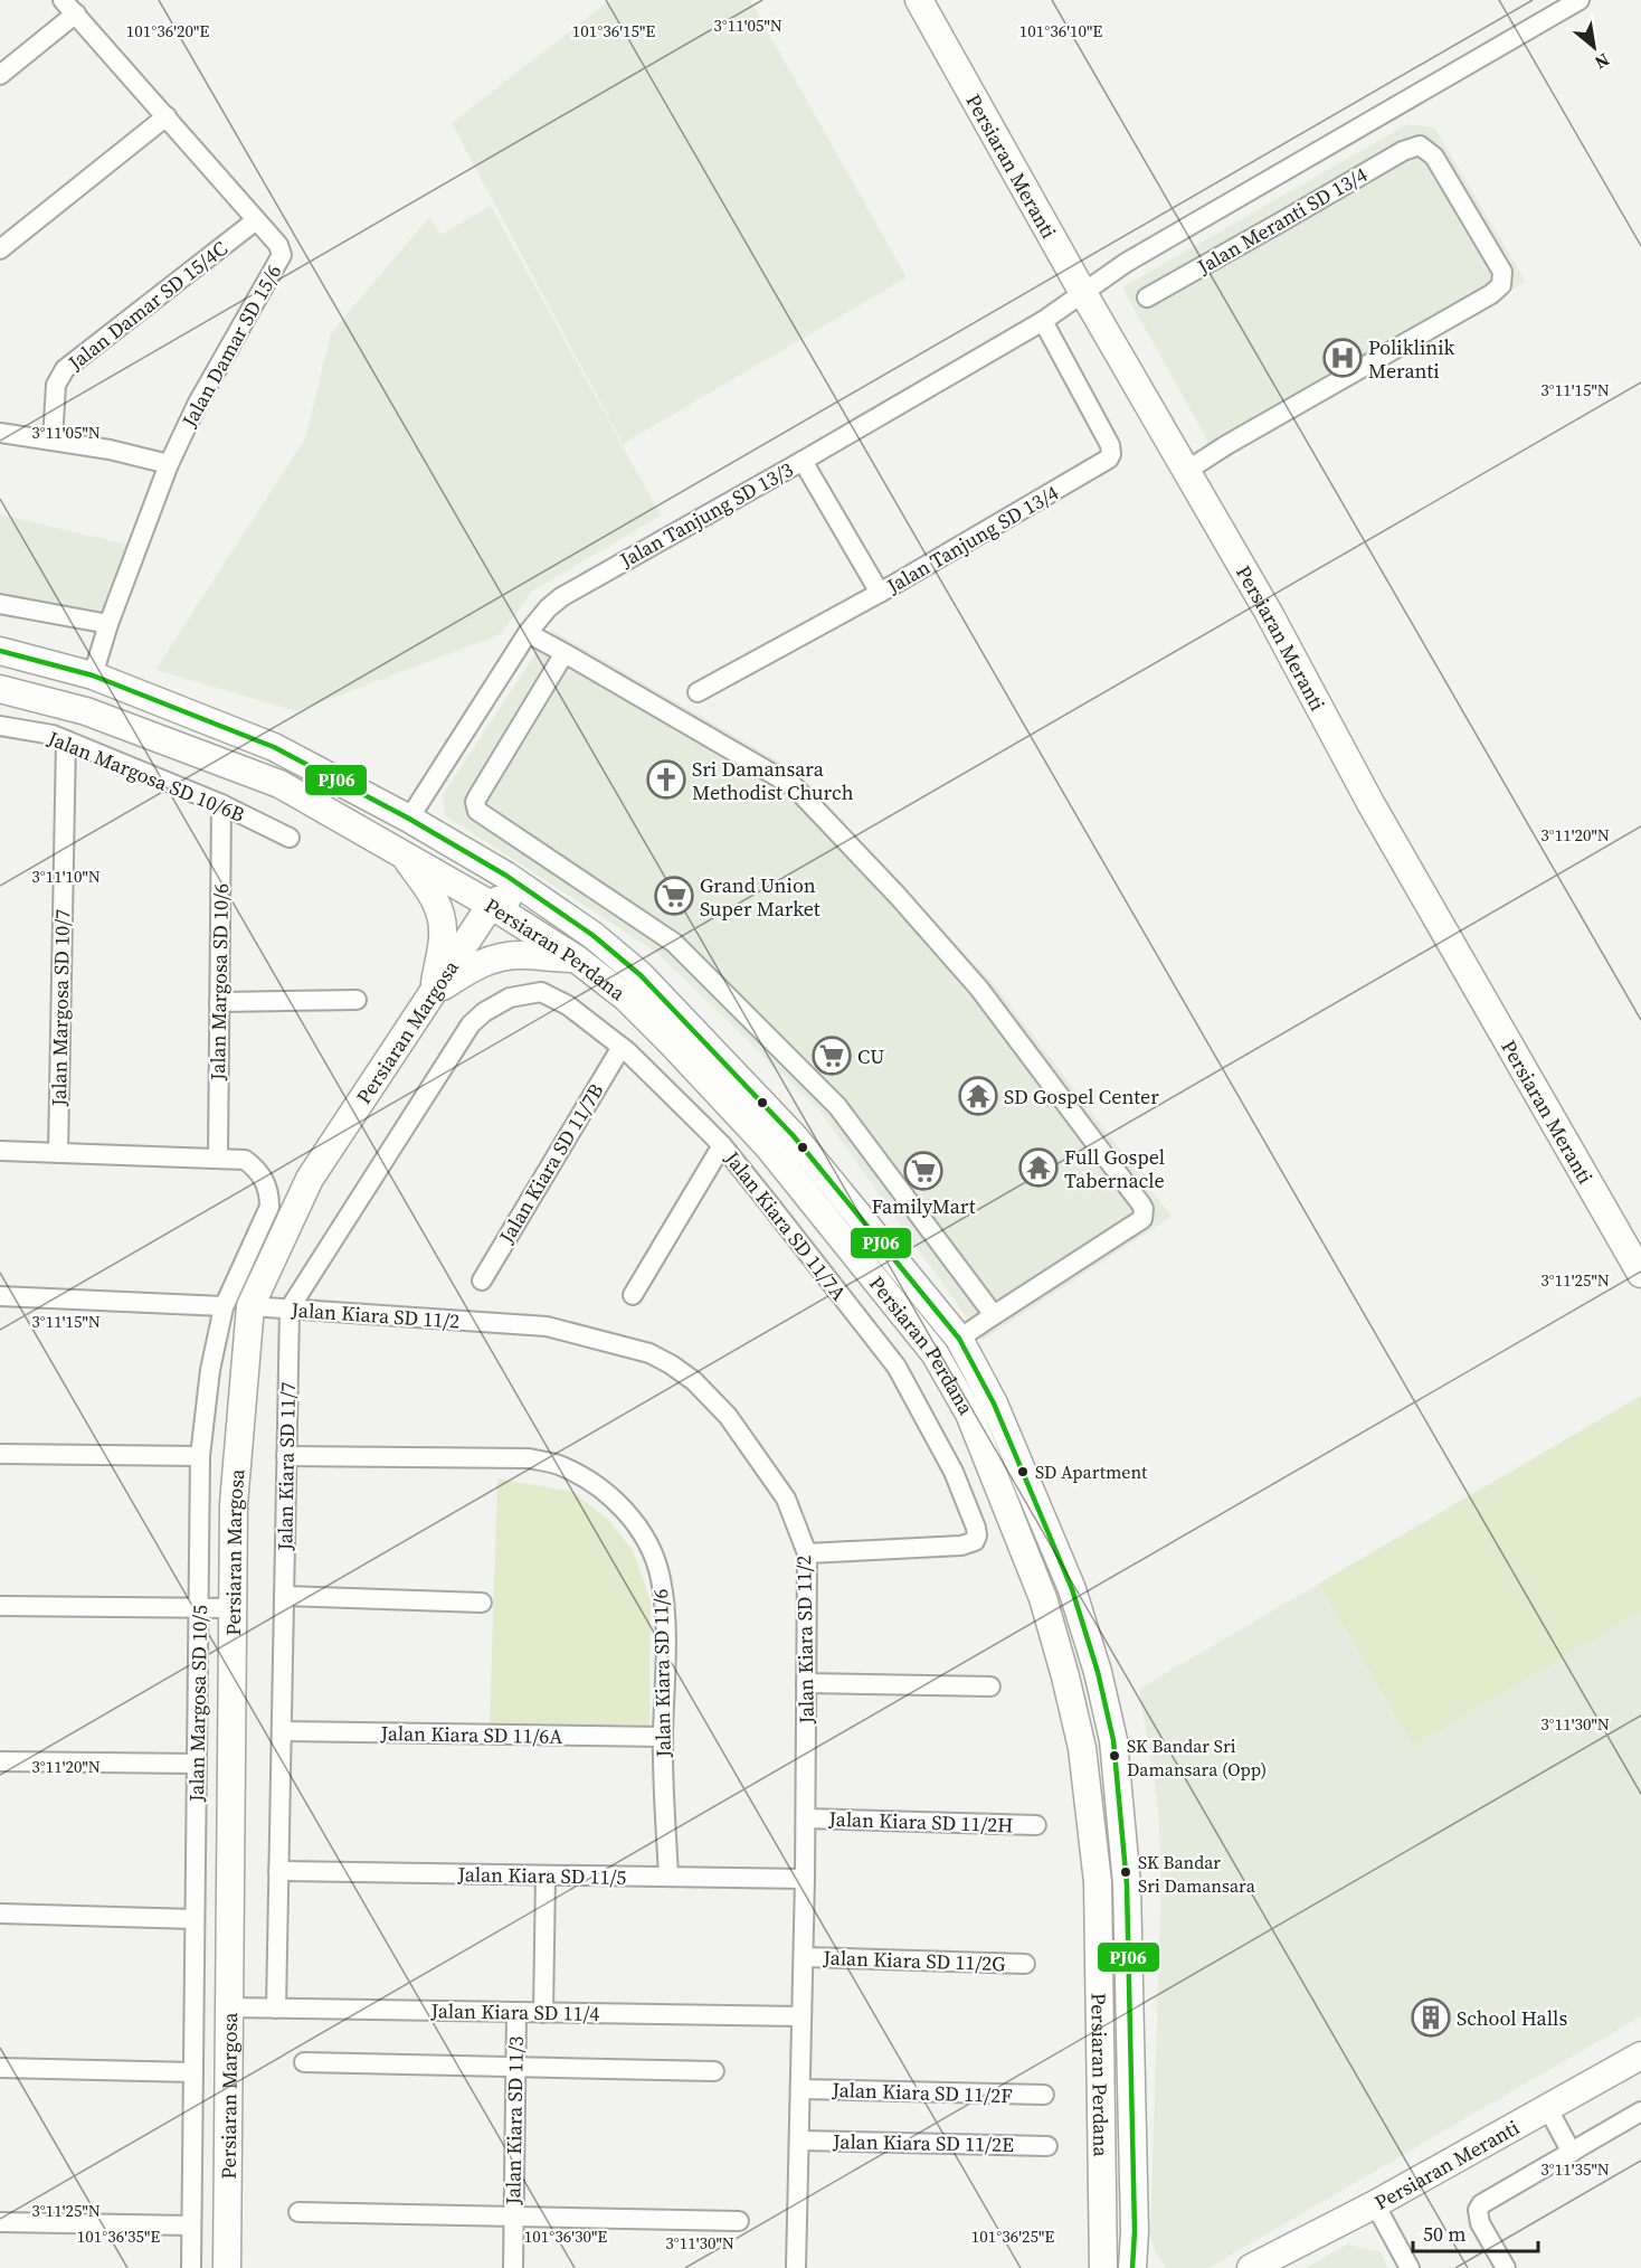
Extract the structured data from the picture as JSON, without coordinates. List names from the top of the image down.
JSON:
{
  "streets": {
    "main road": ["Persiaran Meranti", "Persiaran Perdana", "Persiaran Margosa"],
    "street": [
      "Jalan Meranti SD 13/4",
      "Jalan Damar SD 15/4C",
      "Jalan Damar SD 15/6",
      "Jalan Tanjung SD 13/3",
      "Jalan Tanjung SD 13/4",
      "Jalan Margosa SD 10/6B",
      "Jalan Margosa SD 10/6",
      "Jalan Margosa SD 10/7",
      "Jalan Kiara SD 11/7B",
      "Jalan Kiara SD 11/7A",
      "Jalan Kiara SD 11/2",
      "Jalan Kiara SD 11/7",
      "Jalan Kiara SD 11/6",
      "Jalan Margosa SD 10/5",
      "Jalan Kiara SD 11/6A",
      "Jalan Kiara SD 11/2H",
      "Jalan Kiara SD 11/5",
      "Jalan Kiara SD 11/2G",
      "Jalan Kiara SD 11/4",
      "Jalan Kiara SD 11/2F",
      "Jalan Kiara SD 11/3",
      "Jalan Kiara SD 11/2E"
    ]
  },
  "crossings": [
    ["Persiaran Meranti", "Jalan Meranti SD 13/4"],
    ["Persiaran Meranti", "Jalan Tanjung SD 13/3"],
    ["Jalan Damar SD 15/4C", "Jalan Damar SD 15/6"],
    ["Jalan Damar SD 15/6", "Persiaran Perdana"],
    ["Jalan Tanjung SD 13/3", "Jalan Tanjung SD 13/4"],
    ["Jalan Tanjung SD 13/3", "Persiaran Perdana"],
    ["Jalan Margosa SD 10/6B", "Jalan Margosa SD 10/6"],
    ["Jalan Margosa SD 10/6B", "Jalan Margosa SD 10/7"],
    ["Persiaran Perdana", "Persiaran Margosa"],
    ["Jalan Margosa SD 10/6", "Jalan Margosa SD 10/5"],
    ["Persiaran Margosa", "Jalan Kiara SD 11/2"],
    ["Persiaran Margosa", "Jalan Kiara SD 11/4"],
    ["Jalan Kiara SD 11/7B", "Jalan Kiara SD 11/7A"],
    ["Jalan Kiara SD 11/7A", "Jalan Kiara SD 11/2"],
    ["Jalan Kiara SD 11/7A", "Jalan Kiara SD 11/7"],
    ["Jalan Kiara SD 11/2", "Jalan Kiara SD 11/7"],
    ["Jalan Kiara SD 11/2", "Jalan Kiara SD 11/2H"],
    ["Jalan Kiara SD 11/2", "Jalan Kiara SD 11/5"],
    ["Jalan Kiara SD 11/2", "Jalan Kiara SD 11/2G"],
    ["Jalan Kiara SD 11/2", "Jalan Kiara SD 11/4"],
    ["Jalan Kiara SD 11/2", "Jalan Kiara SD 11/2F"],
    ["Jalan Kiara SD 11/2", "Jalan Kiara SD 11/2E"],
    ["Jalan Kiara SD 11/7", "Jalan Kiara SD 11/6"],
    ["Jalan Kiara SD 11/7", "Jalan Kiara SD 11/6A"],
    ["Jalan Kiara SD 11/7", "Jalan Kiara SD 11/5"],
    ["Jalan Kiara SD 11/7", "Jalan Kiara SD 11/4"],
    ["Jalan Kiara SD 11/6", "Jalan Kiara SD 11/6A"],
    ["Jalan Kiara SD 11/6", "Jalan Kiara SD 11/5"],
    ["Jalan Kiara SD 11/4", "Jalan Kiara SD 11/3"]
  ],
  "places": {
    "hospital": ["Poliklinik Meranti"],
    "church": ["Sri Damansara Methodist Church"],
    "supermarket": ["Grand Union Super Market", "CU", "FamilyMart"],
    "temple": ["SD Gospel Center", "Full Gospel Tabernacle"],
    "other": ["SD Apartment", "SK Bandar Sri Damansara (Opp)", "SK Bandar Sri Damansara"],
    "building": ["School Halls"]
  },
  "lines": ["transit line PJ06"],
  "scale_bar": "50 m",
  "north": "bottom right",
  "coordinates": [
    "3°11'05\"N",
    "101°36'20\"E",
    "101°36'15\"E",
    "101°36'10\"E",
    "3°11'15\"N",
    "3°11'20\"N",
    "3°11'10\"N",
    "3°11'25\"N",
    "3°11'30\"N",
    "3°11'35\"N",
    "101°36'35\"E",
    "101°36'30\"E",
    "101°36'25\"E"
  ]
}
